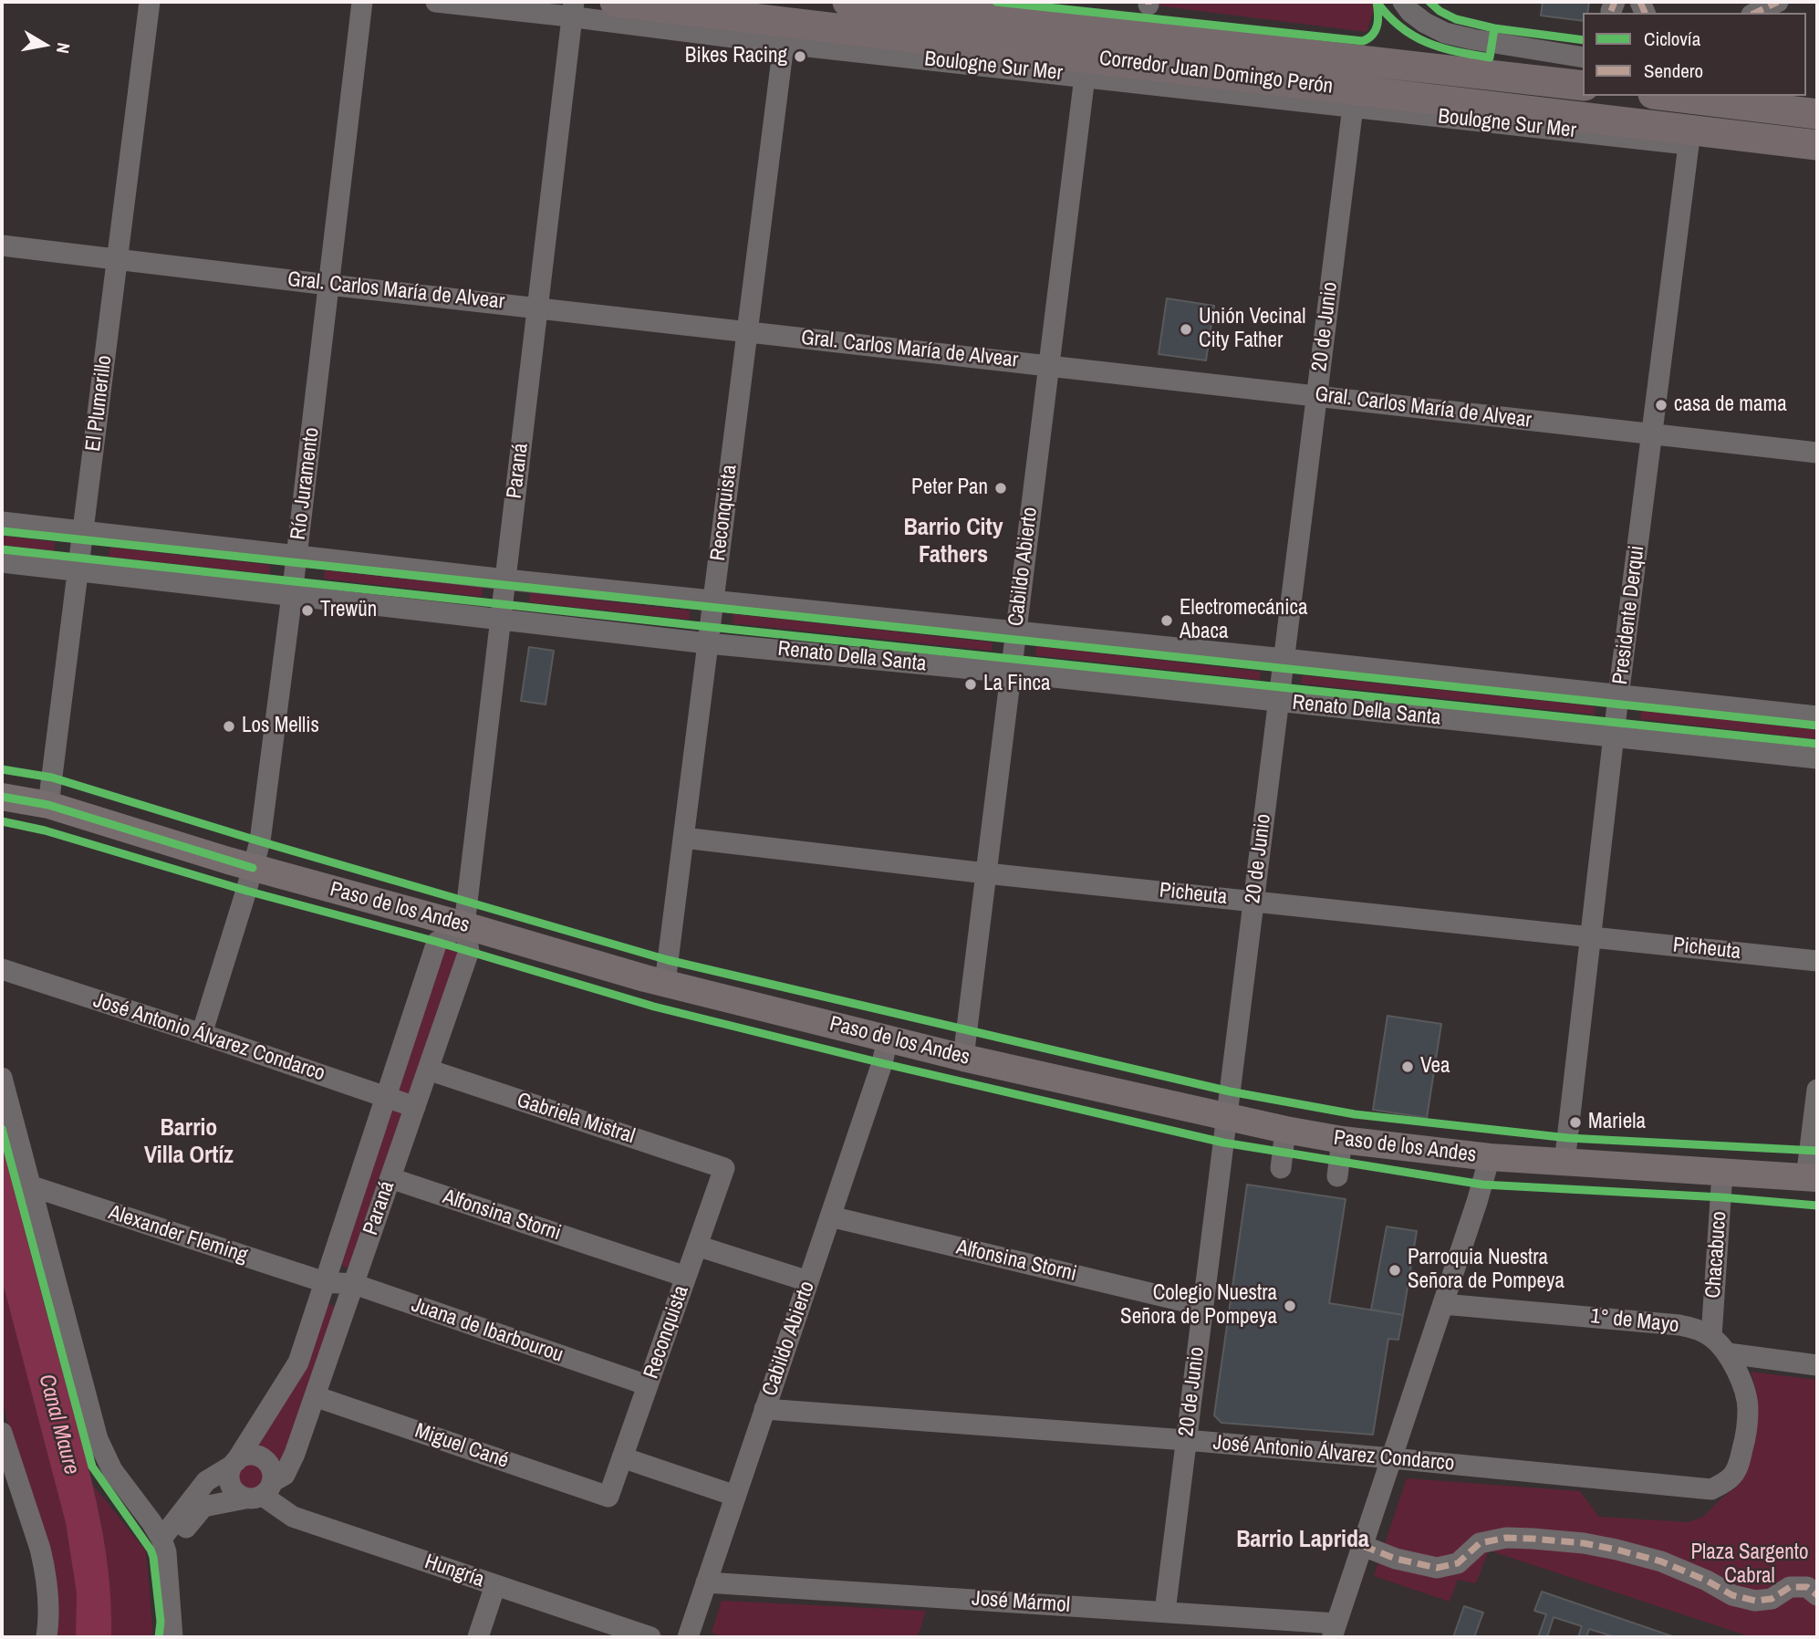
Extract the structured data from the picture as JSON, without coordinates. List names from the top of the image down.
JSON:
{
  "streets": {
    "highway": ["Corredor Juan Domingo Perón"],
    "main road": ["Paso de los Andes"],
    "street": [
      "Boulogne Sur Mer",
      "Gral. Carlos María de Alvear",
      "20 de Junio",
      "El Plumerillo",
      "Paraná",
      "Río Juramento",
      "Reconquista",
      "Cabildo Abierto",
      "Presidente Derqui",
      "Renato Della Santa",
      "Picheuta",
      "José Antonio Álvarez Condarco",
      "Gabriela Mistral",
      "Alfonsina Storni",
      "Alexander Fleming",
      "Chacabuco",
      "1° de Mayo",
      "Juana de Ibarbourou",
      "Miguel Cané",
      "Hungría",
      "José Mármol"
    ]
  },
  "crossings": [
    ["Boulogne Sur Mer", "20 de Junio"],
    ["Boulogne Sur Mer", "Paraná"],
    ["Boulogne Sur Mer", "Reconquista"],
    ["Boulogne Sur Mer", "Cabildo Abierto"],
    ["Boulogne Sur Mer", "Presidente Derqui"],
    ["Gral. Carlos María de Alvear", "20 de Junio"],
    ["Gral. Carlos María de Alvear", "El Plumerillo"],
    ["Gral. Carlos María de Alvear", "Paraná"],
    ["Gral. Carlos María de Alvear", "Río Juramento"],
    ["Gral. Carlos María de Alvear", "Reconquista"],
    ["Gral. Carlos María de Alvear", "Cabildo Abierto"],
    ["Gral. Carlos María de Alvear", "Presidente Derqui"],
    ["20 de Junio", "Renato Della Santa"],
    ["20 de Junio", "Picheuta"],
    ["20 de Junio", "Paso de los Andes"],
    ["20 de Junio", "José Antonio Álvarez Condarco"],
    ["20 de Junio", "Alfonsina Storni"],
    ["20 de Junio", "José Mármol"],
    ["El Plumerillo", "Renato Della Santa"],
    ["El Plumerillo", "Paso de los Andes"],
    ["Paraná", "Renato Della Santa"],
    ["Paraná", "Paso de los Andes"],
    ["Paraná", "José Antonio Álvarez Condarco"],
    ["Paraná", "Gabriela Mistral"],
    ["Paraná", "Alfonsina Storni"],
    ["Paraná", "Alexander Fleming"],
    ["Paraná", "Juana de Ibarbourou"],
    ["Paraná", "Miguel Cané"],
    ["Paraná", "Hungría"],
    ["Río Juramento", "Renato Della Santa"],
    ["Río Juramento", "Paso de los Andes"],
    ["Río Juramento", "José Antonio Álvarez Condarco"],
    ["Reconquista", "Renato Della Santa"],
    ["Reconquista", "Picheuta"],
    ["Reconquista", "Paso de los Andes"],
    ["Reconquista", "Gabriela Mistral"],
    ["Reconquista", "Alfonsina Storni"],
    ["Reconquista", "Juana de Ibarbourou"],
    ["Reconquista", "Miguel Cané"],
    ["Cabildo Abierto", "Renato Della Santa"],
    ["Cabildo Abierto", "Picheuta"],
    ["Cabildo Abierto", "Paso de los Andes"],
    ["Cabildo Abierto", "José Antonio Álvarez Condarco"],
    ["Cabildo Abierto", "Alfonsina Storni"],
    ["Cabildo Abierto", "José Mármol"],
    ["Presidente Derqui", "Renato Della Santa"],
    ["Presidente Derqui", "Picheuta"],
    ["Presidente Derqui", "Paso de los Andes"],
    ["Paso de los Andes", "Chacabuco"],
    ["José Antonio Álvarez Condarco", "1° de Mayo"],
    ["Alexander Fleming", "Juana de Ibarbourou"],
    ["Chacabuco", "1° de Mayo"]
  ],
  "districts": ["Barrio City Fathers", "Barrio Villa Ortíz", "Barrio Laprida"],
  "water": ["Canal Maure"],
  "parks": ["Plaza Sargento Cabral"],
  "places": [
    "Bikes Racing",
    "Unión Vecinal City Father",
    "casa de mama",
    "Peter Pan",
    "Trewün",
    "Electromecánica Abaca",
    "La Finca",
    "Los Mellis",
    "Vea",
    "Mariela",
    "Parroquia Nuestra Señora de Pompeya",
    "Colegio Nuestra Señora de Pompeya"
  ],
  "legend": ["Ciclovía", "Sendero"],
  "north": "right"
}
